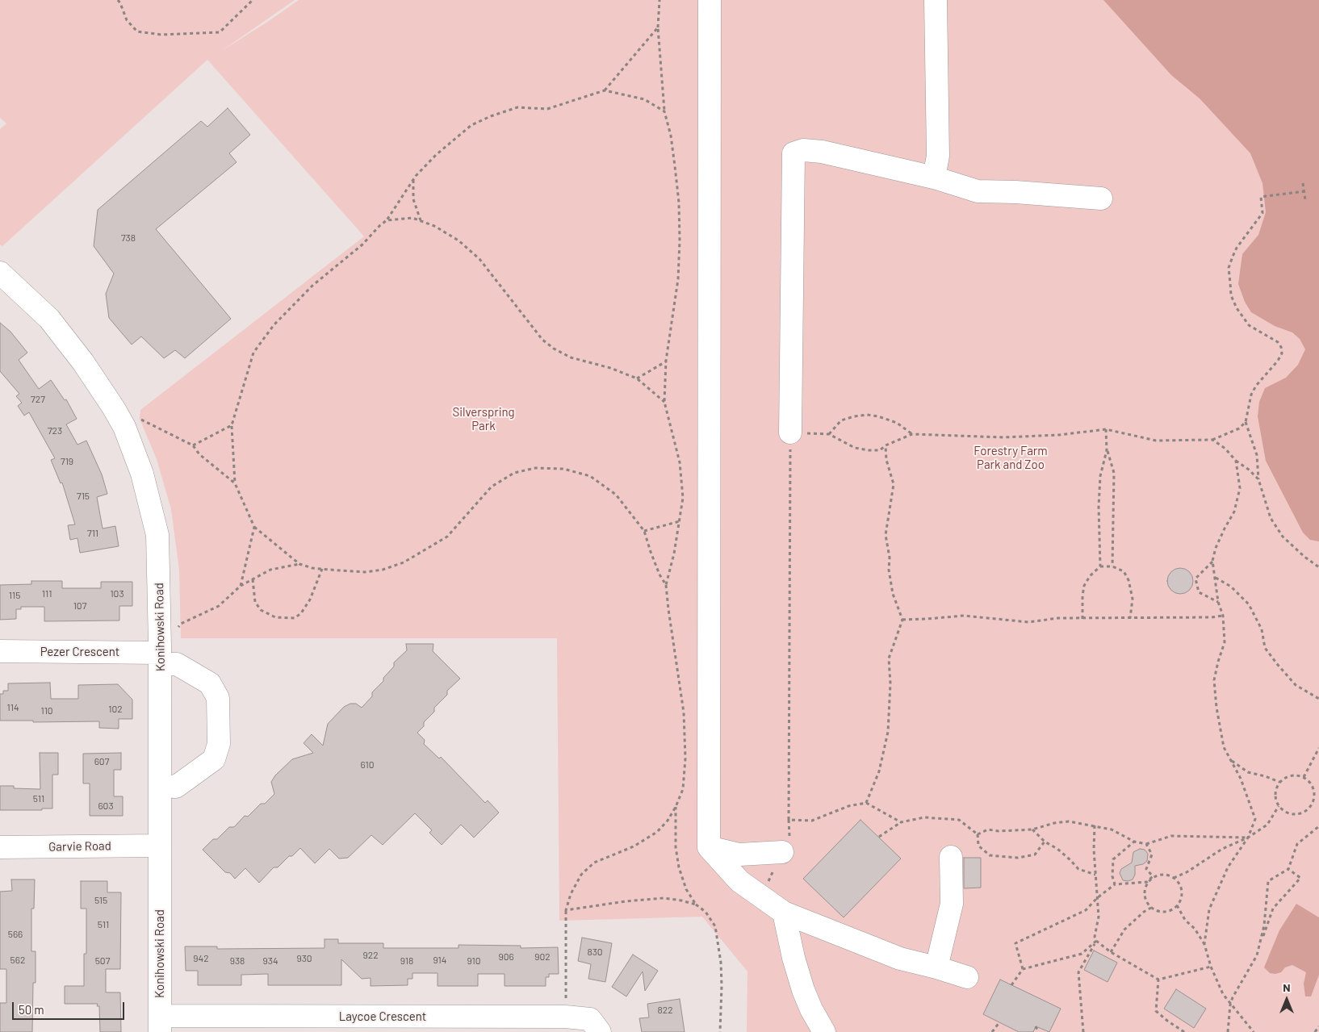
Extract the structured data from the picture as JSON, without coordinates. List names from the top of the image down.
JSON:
{
  "streets": {
    "street": [
      "Konihowski Road",
      "Pezer Crescent",
      "Garvie Road",
      "Laycoe Crescent"
    ]
  },
  "crossings": [
    ["Konihowski Road", "Pezer Crescent"],
    ["Konihowski Road", "Garvie Road"],
    ["Konihowski Road", "Laycoe Crescent"]
  ],
  "parks": ["Silverspring Park", "Forestry Farm Park and Zoo"],
  "house_numbers": [
    "738",
    "727",
    "723",
    "719",
    "715",
    "711",
    "111",
    "103",
    "115",
    "107",
    "114",
    "102",
    "110",
    "607",
    "610",
    "511",
    "603",
    "515",
    "511",
    "566",
    "830",
    "922",
    "906",
    "902",
    "942",
    "930",
    "562",
    "914",
    "507",
    "938",
    "934",
    "918",
    "910",
    "822"
  ],
  "scale_bar": "50 m",
  "north": "top"
}
